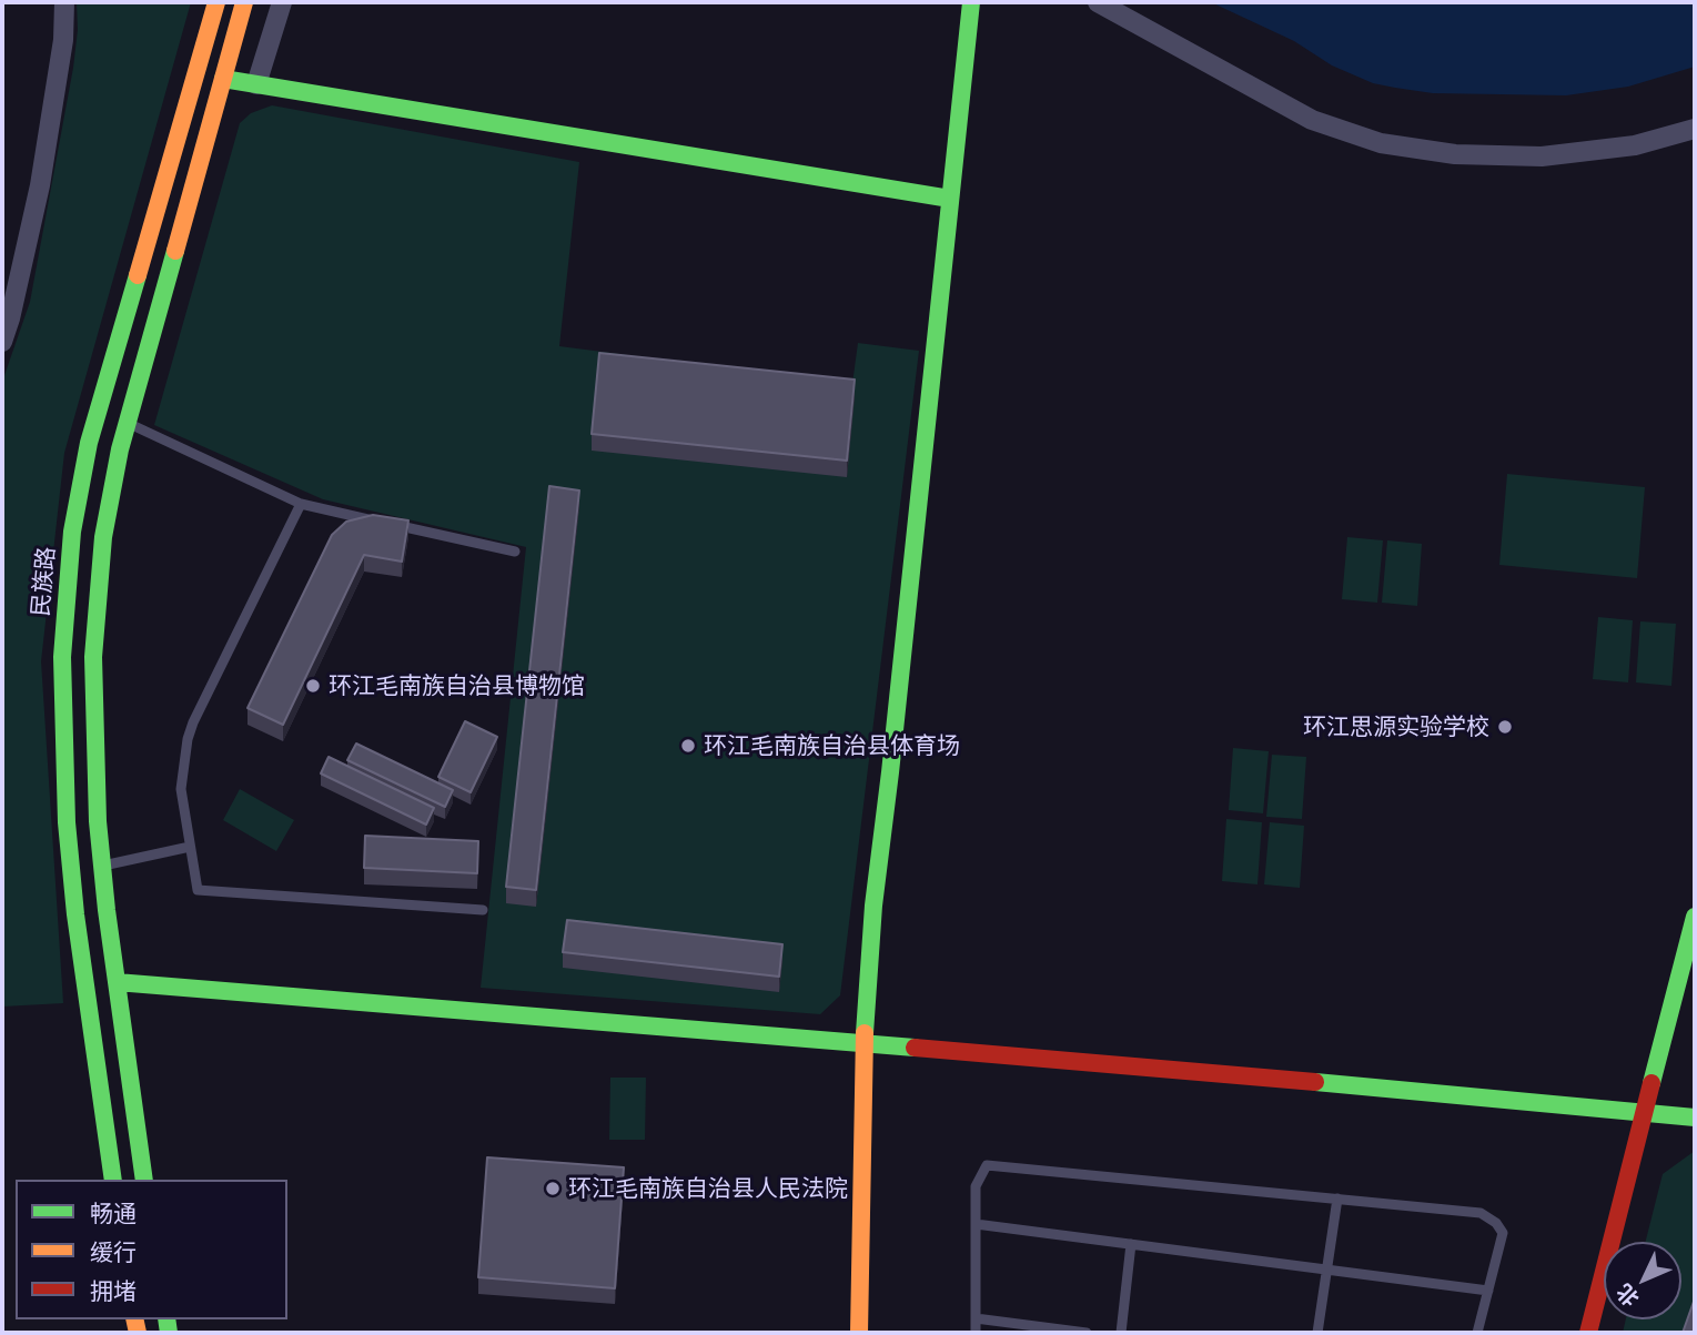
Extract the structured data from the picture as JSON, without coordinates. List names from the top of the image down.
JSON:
{
  "streets": {
    "street": ["民族路"]
  },
  "places": [
    "环江毛南族自治县博物馆",
    "环江思源实验学校",
    "环江毛南族自治县体育场",
    "环江毛南族自治县人民法院"
  ],
  "legend": ["畅通", "缓行", "拥堵"],
  "north": "bottom left"
}
